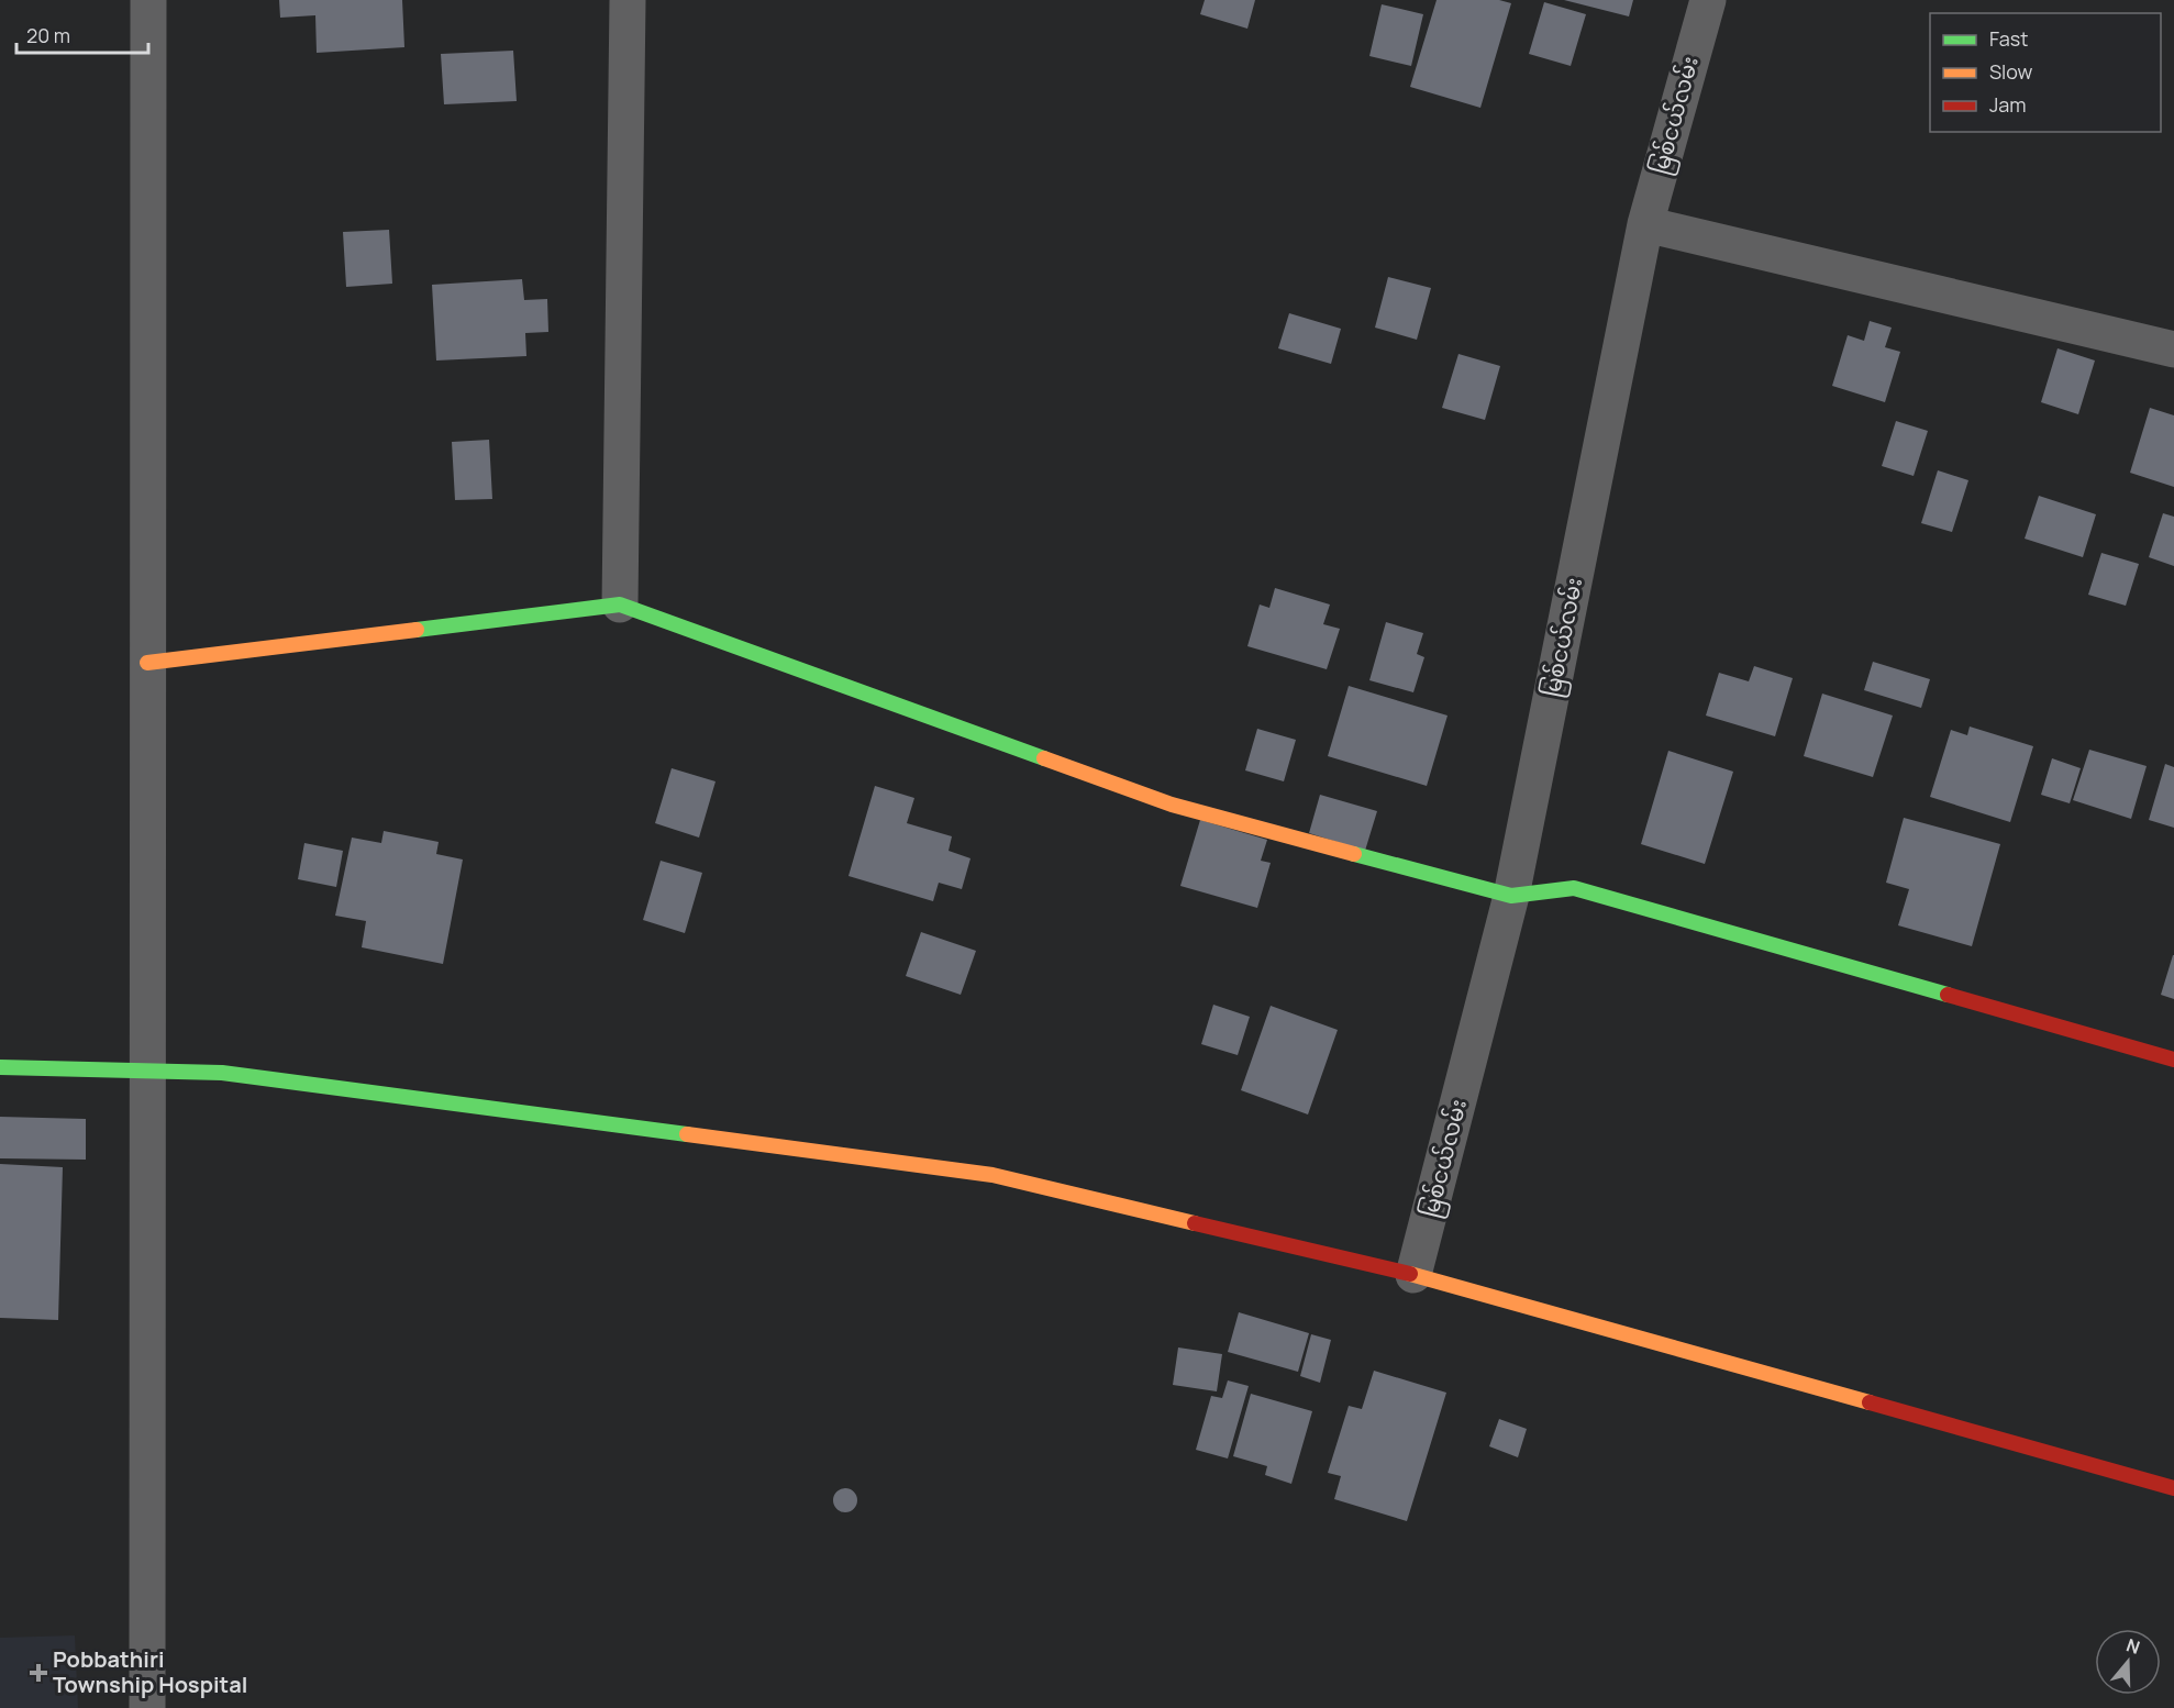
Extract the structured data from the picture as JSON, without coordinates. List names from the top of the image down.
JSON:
{
  "streets": {
    "street": ["မြစ်ငယ်လမ်း"]
  },
  "places": {
    "health": ["Pobbathiri Township Hospital"]
  },
  "legend": ["Fast", "Slow", "Jam"],
  "scale_bar": "20 m",
  "north": "top"
}
